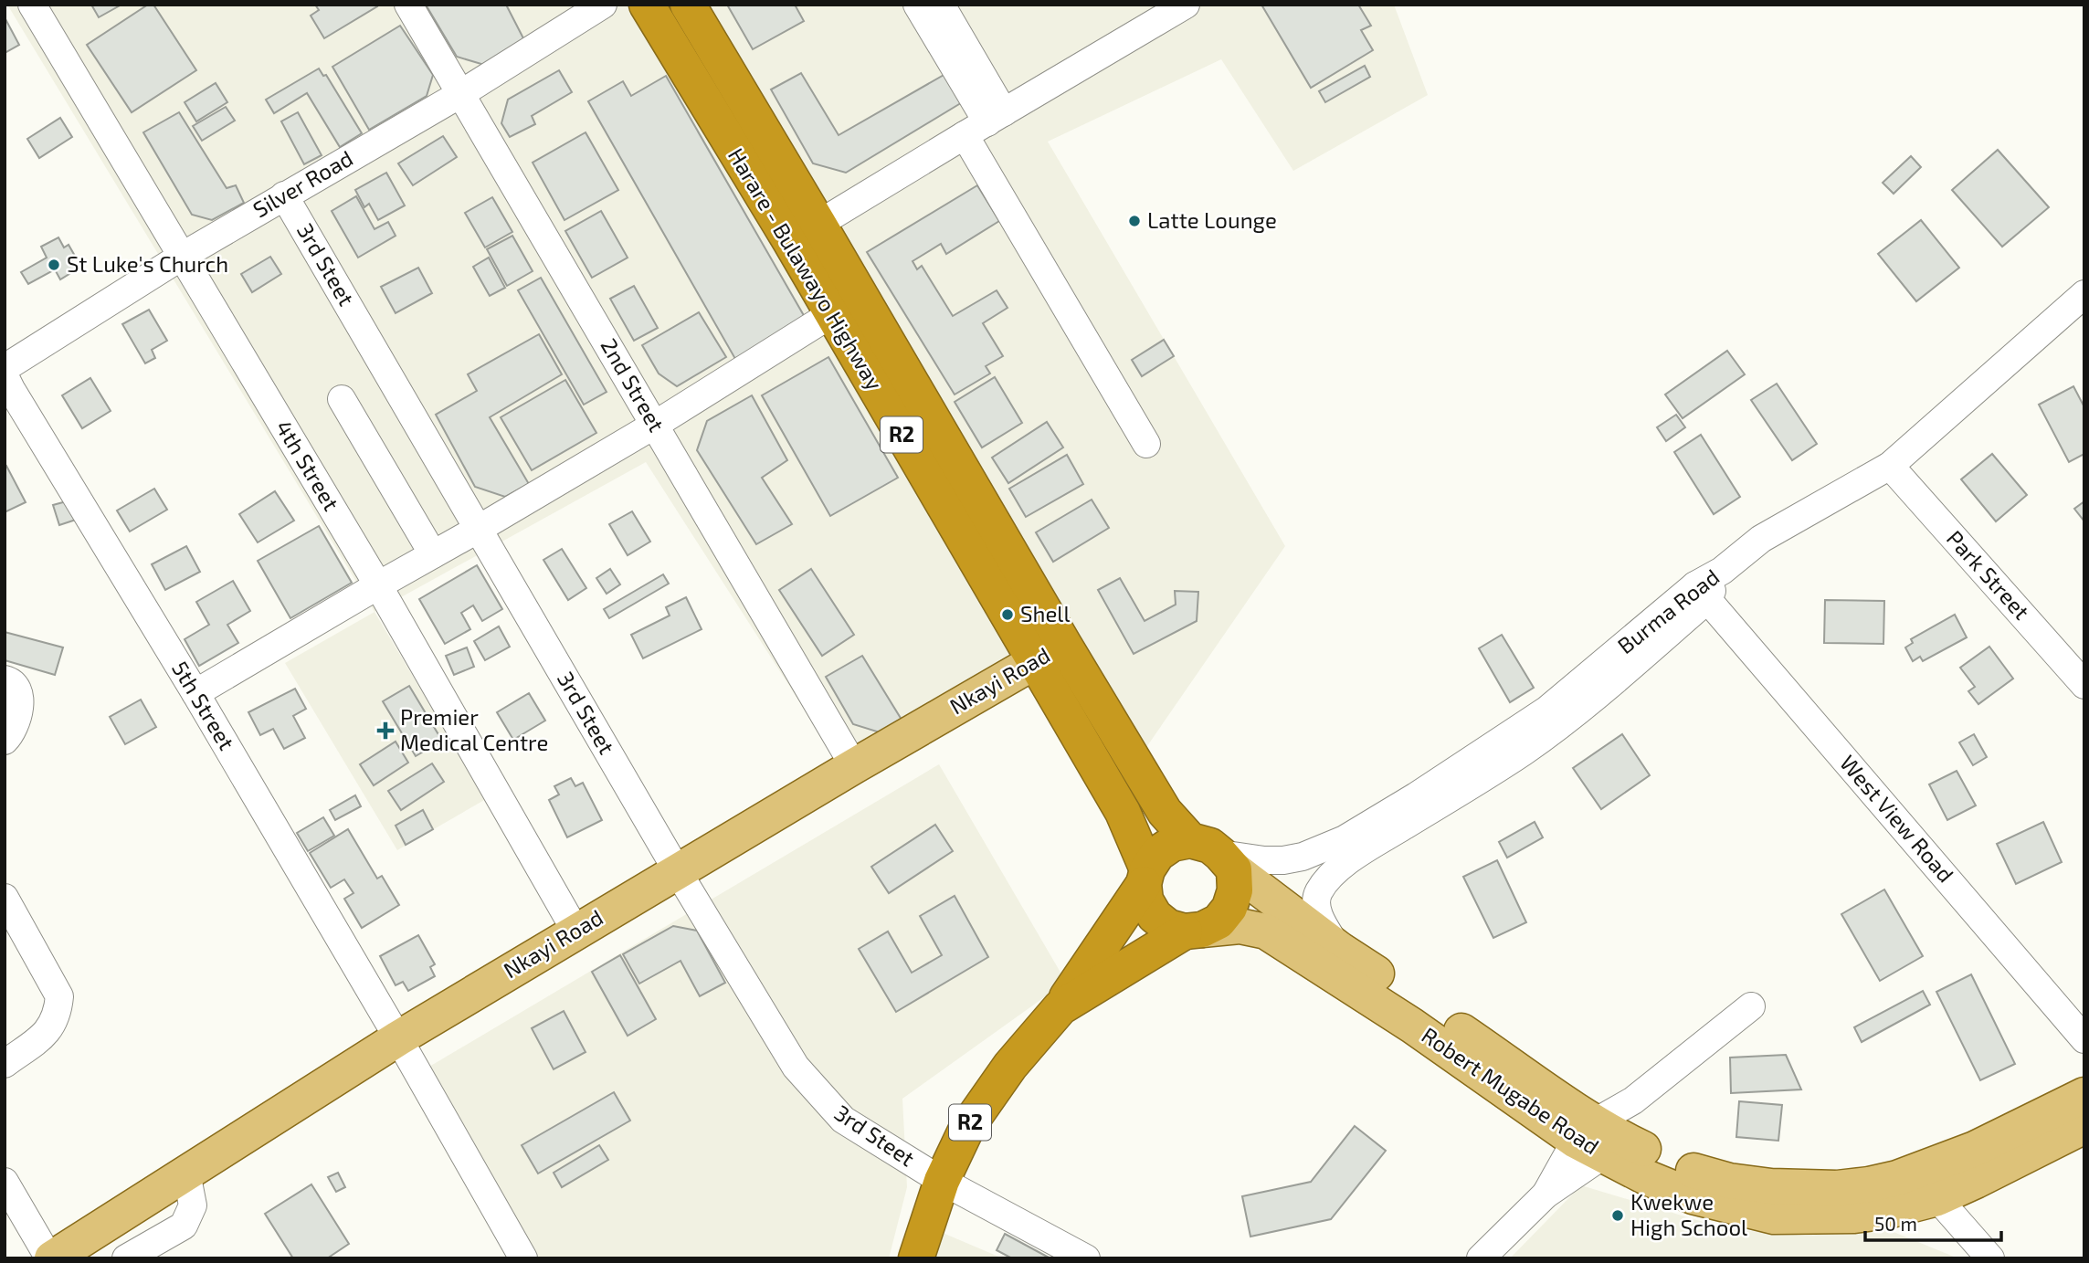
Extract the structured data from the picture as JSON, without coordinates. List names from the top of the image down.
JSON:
{
  "streets": {
    "highway": ["Harare - Bulawayo Highway", "R2"],
    "main road": ["Nkayi Road", "Robert Mugabe Road"],
    "street": [
      "Silver Road",
      "3rd Steet",
      "2nd Street",
      "4th Street",
      "Park Street",
      "Burma Road",
      "5th Street",
      "West View Road"
    ]
  },
  "crossings": [
    ["Silver Road", "3rd Steet"],
    ["Silver Road", "2nd Street"],
    ["Silver Road", "4th Street"],
    ["Silver Road", "5th Street"],
    ["3rd Steet", "R2"],
    ["3rd Steet", "Nkayi Road"],
    ["Harare - Bulawayo Highway", "R2"],
    ["Harare - Bulawayo Highway", "Burma Road"],
    ["Harare - Bulawayo Highway", "Nkayi Road"],
    ["Harare - Bulawayo Highway", "Robert Mugabe Road"],
    ["2nd Street", "Nkayi Road"],
    ["R2", "Burma Road"],
    ["R2", "Robert Mugabe Road"],
    ["4th Street", "Nkayi Road"],
    ["Park Street", "Burma Road"],
    ["Burma Road", "West View Road"],
    ["Burma Road", "Robert Mugabe Road"],
    ["Nkayi Road", "5th Street"]
  ],
  "places": {
    "other": [
      "Latte Lounge",
      "St Luke's Church",
      "Shell",
      "Kwekwe High School"
    ],
    "health": ["Premier Medical Centre"]
  },
  "scale_bar": "50 m"
}
